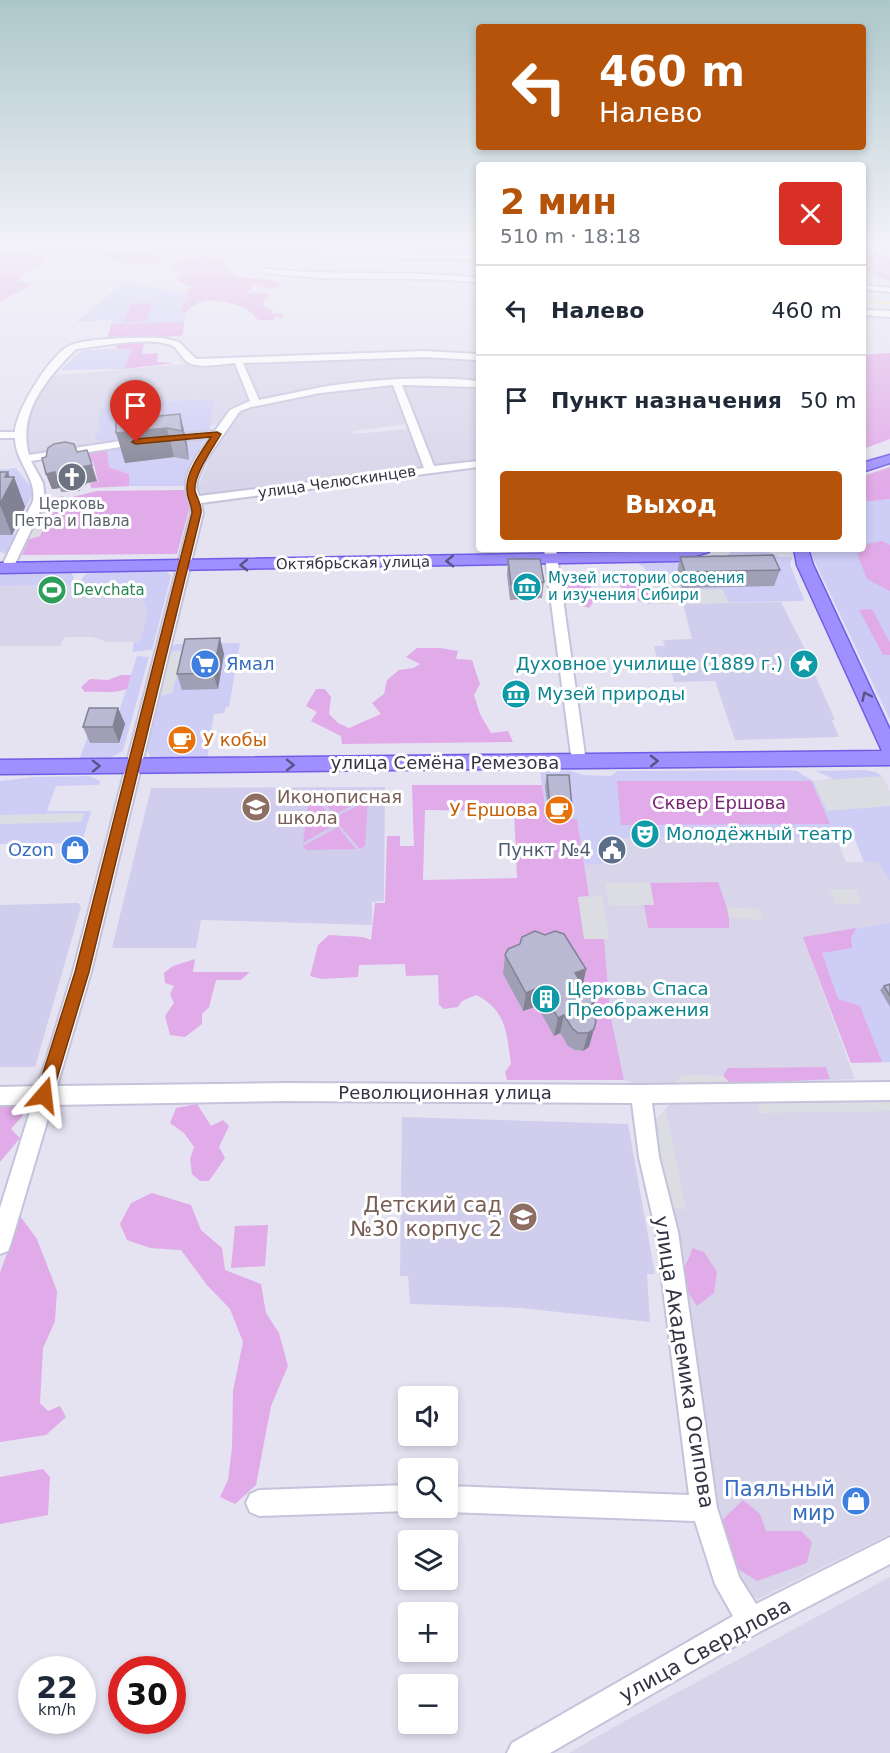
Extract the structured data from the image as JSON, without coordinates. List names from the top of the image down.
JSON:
{
  "streets": {
    "main road": ["Октябрьская улица", "улица Семёна Ремезова"],
    "street": [
      "улица Челюскинцев",
      "Революционная улица",
      "улица Академика Осипова",
      "улица Свердлова"
    ]
  },
  "crossings": [
    ["Революционная улица", "улица Академика Осипова"],
    ["улица Академика Осипова", "улица Свердлова"]
  ],
  "one_way": ["Октябрьская улица", "улица Семёна Ремезова"],
  "parks": ["Сквер Ершова"],
  "places": {
    "church": ["Церковь Петра и Павла"],
    "museum": ["Музей истории освоения и изучения Сибири", "Музей природы"],
    "sports": ["Devchata"],
    "supermarket": ["Ямал"],
    "place": ["Духовное училище (1889 г.)"],
    "cafe": ["У кобы", "У Ершова"],
    "school or university": ["Иконописная школа", "Детский сад №30 корпус 2"],
    "theatre": ["Молодёжный театр"],
    "shop": ["Ozon", "Паяльный мир"],
    "public building": ["Пункт №4"],
    "building": ["Церковь Спаса Преображения"]
  },
  "page": {
    "turn": ["460 m", "Налево"],
    "heading": ["2 мин", "510 m · 18:18"],
    "list": [
      {
        "name": "Налево",
        "value": "460 m"
      },
      {
        "name": "Пункт назначения",
        "value": "50 m"
      }
    ],
    "buttons": "Выход",
    "map_buttons": ["+", "−"],
    "speed": "22 km/h",
    "limit": "30"
  }
}
